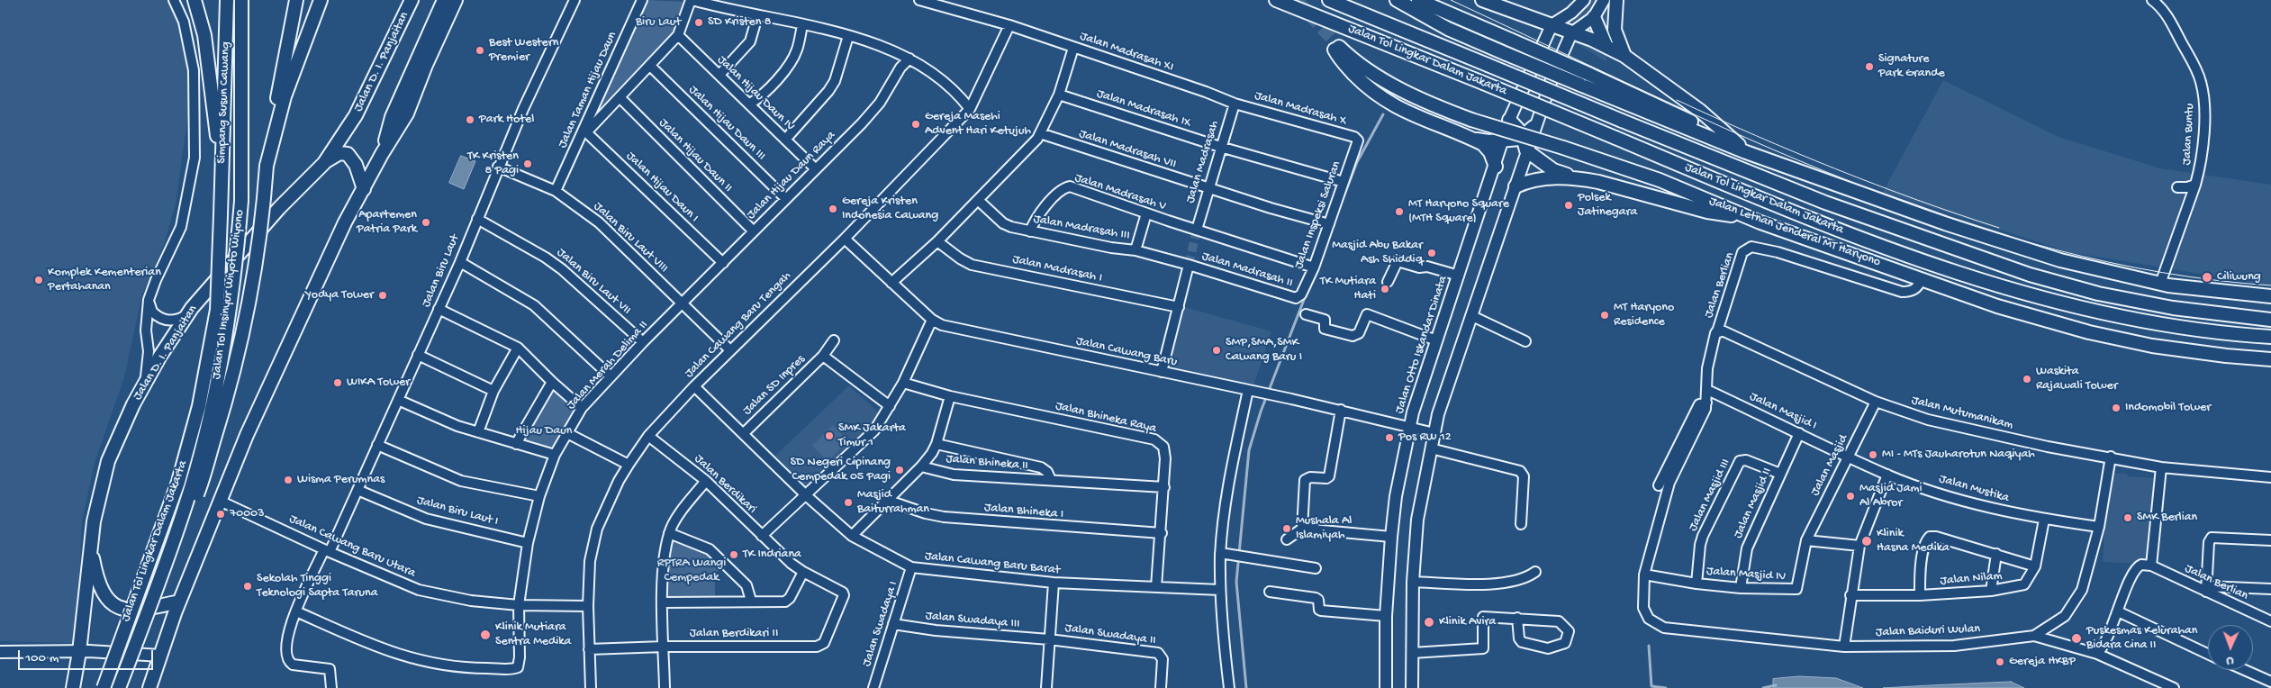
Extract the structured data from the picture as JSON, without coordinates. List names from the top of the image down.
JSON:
{
  "streets": {
    "highway": [
      "Jalan Tol Lingkar Dalam Jakarta",
      "Jalan D. I. Panjaitan",
      "Simpang Susun Cawang",
      "Jalan Letnan Jenderal MT Haryono",
      "Jalan Tol Insinyur Wiyoto Wiyono"
    ],
    "main road": ["Jalan Otto Iskandar Dinata"],
    "street": [
      "Jalan Madrasah XI",
      "Jalan Taman Hijau Daun",
      "Jalan Hijau Daun IV",
      "Jalan Madrasah IX",
      "Jalan Madrasah X",
      "Jalan Hijau Daun III",
      "Jalan Buntu",
      "Jalan Madrasah VII",
      "Jalan Hijau Daun II",
      "Jalan Madrasah",
      "Jalan Hijau Daun Raya",
      "Jalan Hijau Daun I",
      "Jalan Madrasah V",
      "Jalan Inspeksi Saluran",
      "Jalan Madrasah III",
      "Jalan Biru Laut VIII",
      "Jalan Madrasah I",
      "Jalan Madrasah II",
      "Jalan Biru Laut",
      "Jalan Biru Laut VII",
      "Jalan Berlian",
      "Jalan Cawang Baru Tengah",
      "Jalan Cawang Baru",
      "Jalan Merah Delima II",
      "Jalan SD Inpres",
      "Jalan Masjid I",
      "Jalan Mutumanikam",
      "Jalan Bhineka Raya",
      "Jalan Bhineka II",
      "Jalan Masjid",
      "Jalan Berdikari",
      "Jalan Mustika",
      "Jalan Masjid III",
      "Jalan Masjid II",
      "Jalan Biru Laut I",
      "Jalan Bhineka I",
      "Jalan Cawang Baru Utara",
      "Jalan Cawang Baru Barat",
      "Jalan Masjid IV",
      "Jalan Nilam",
      "Jalan Swadaya III",
      "Jalan Swadaya I",
      "Jalan Baiduri Wulan",
      "Jalan Berdikari II",
      "Jalan Swadaya II"
    ]
  },
  "crossings": [
    ["Jalan Madrasah XI", "Jalan Madrasah X"],
    ["Jalan Madrasah XI", "Jalan Madrasah"],
    ["Jalan Madrasah XI", "Jalan Cawang Baru Tengah"],
    ["Jalan Tol Lingkar Dalam Jakarta", "Simpang Susun Cawang"],
    ["Jalan Tol Lingkar Dalam Jakarta", "Jalan Tol Insinyur Wiyoto Wiyono"],
    ["Jalan Taman Hijau Daun", "Jalan Hijau Daun IV"],
    ["Jalan Taman Hijau Daun", "Jalan Hijau Daun III"],
    ["Jalan Taman Hijau Daun", "Jalan Hijau Daun II"],
    ["Jalan Taman Hijau Daun", "Jalan Hijau Daun I"],
    ["Jalan Taman Hijau Daun", "Jalan Biru Laut VIII"],
    ["Jalan Hijau Daun IV", "Jalan Hijau Daun Raya"],
    ["Jalan Madrasah IX", "Jalan Madrasah"],
    ["Jalan Madrasah IX", "Jalan Inspeksi Saluran"],
    ["Jalan Madrasah X", "Jalan Madrasah"],
    ["Jalan Madrasah X", "Jalan Inspeksi Saluran"],
    ["Jalan Hijau Daun III", "Jalan Hijau Daun Raya"],
    ["Jalan Madrasah VII", "Jalan Madrasah"],
    ["Jalan Madrasah VII", "Jalan Inspeksi Saluran"],
    ["Jalan Hijau Daun II", "Jalan Hijau Daun Raya"],
    ["Jalan Madrasah", "Jalan Madrasah V"],
    ["Jalan Hijau Daun Raya", "Jalan Hijau Daun I"],
    ["Jalan Hijau Daun Raya", "Jalan Biru Laut VIII"],
    ["Jalan Hijau Daun Raya", "Jalan Merah Delima II"],
    ["Jalan Madrasah V", "Jalan Inspeksi Saluran"],
    ["Jalan Madrasah V", "Jalan Madrasah III"],
    ["Jalan Inspeksi Saluran", "Jalan Madrasah II"],
    ["Jalan Madrasah III", "Jalan Madrasah II"],
    ["Jalan Letnan Jenderal MT Haryono", "Jalan Berlian"],
    ["Jalan Biru Laut VIII", "Jalan Biru Laut"],
    ["Jalan Biru Laut VIII", "Jalan Cawang Baru Tengah"],
    ["Jalan Biru Laut VIII", "Jalan Merah Delima II"],
    ["Jalan Biru Laut", "Jalan Biru Laut VII"],
    ["Jalan Biru Laut", "Jalan Merah Delima II"],
    ["Jalan Biru Laut", "Jalan Biru Laut I"],
    ["Jalan Biru Laut", "Jalan Cawang Baru Utara"],
    ["Jalan Biru Laut VII", "Jalan Merah Delima II"],
    ["Jalan Berlian", "Jalan Masjid I"],
    ["Jalan Berlian", "Jalan Mutumanikam"],
    ["Jalan Berlian", "Jalan Masjid IV"],
    ["Jalan Berlian", "Jalan Baiduri Wulan"],
    ["Jalan Cawang Baru Tengah", "Jalan Cawang Baru"],
    ["Jalan Cawang Baru Tengah", "Jalan Berdikari"],
    ["Jalan Cawang Baru Tengah", "Jalan Cawang Baru Utara"],
    ["Jalan Cawang Baru Tengah", "Jalan Cawang Baru Barat"],
    ["Jalan Cawang Baru Tengah", "Jalan Berdikari II"],
    ["Jalan Otto Iskandar Dinata", "Jalan Cawang Baru"],
    ["Jalan Merah Delima II", "Jalan Biru Laut I"],
    ["Jalan Merah Delima II", "Jalan Cawang Baru Utara"],
    ["Jalan SD Inpres", "Jalan Cawang Baru Barat"],
    ["Jalan Masjid I", "Jalan Masjid"],
    ["Jalan Masjid I", "Jalan Mustika"],
    ["Jalan Masjid I", "Jalan Masjid II"],
    ["Jalan Mutumanikam", "Jalan Masjid"],
    ["Jalan Mutumanikam", "Jalan Baiduri Wulan"],
    ["Jalan Bhineka Raya", "Jalan Bhineka II"],
    ["Jalan Bhineka Raya", "Jalan Bhineka I"],
    ["Jalan Bhineka Raya", "Jalan Cawang Baru Barat"],
    ["Jalan Masjid", "Jalan Mustika"],
    ["Jalan Masjid", "Jalan Masjid IV"],
    ["Jalan Berdikari", "Jalan Berdikari II"],
    ["Jalan Mustika", "Jalan Nilam"],
    ["Jalan Mustika", "Jalan Baiduri Wulan"],
    ["Jalan Masjid III", "Jalan Masjid II"],
    ["Jalan Masjid III", "Jalan Masjid IV"],
    ["Jalan Masjid II", "Jalan Masjid IV"],
    ["Jalan Cawang Baru Barat", "Jalan Swadaya I"],
    ["Jalan Swadaya III", "Jalan Swadaya I"],
    ["Jalan Swadaya III", "Jalan Swadaya II"]
  ],
  "parks": ["Biru Laut", "Hijau Daun", "RPTRA Wangi Cempedak"],
  "places": [
    "SD Kristen 8",
    "Best Western Premier",
    "Signature Park Grande",
    "Park Hotel",
    "Gereja Masehi Advent Hari Ketujuh",
    "TK Kristen 8 Pagi",
    "Polsek Jatinegara",
    "Gereja Kristen Indonesia Cawang",
    "MT Haryono Square (MTH Square)",
    "Apartemen Patria Park",
    "Masjid Abu Bakar Ash Shiddiq",
    "Ciliwung",
    "Komplek Kementerian Pertahanan",
    "TK Mutiara Hati",
    "Yodya Tower",
    "MT Haryono Residence",
    "SMP,SMA,SMK Cawang Baru I",
    "Waskita Rajawali Tower",
    "WIKA Tower",
    "Indomobil Tower",
    "SMK Jakarta Timur 1",
    "Pos RW 12",
    "MI - MTs Jauharotun Naqiyah",
    "SD Negeri Cipinang Cempedak 05 Pagi",
    "Wisma Perumnas",
    "Masjid Jami Al Abror",
    "Masjid Baiturrahman",
    "70003",
    "SMK Berlian",
    "Mushala Al Islamiyah",
    "Klinik Hasna Medika",
    "TK Indriana",
    "Sekolah Tinggi Teknologi Sapta Taruna",
    "Klinik Avira",
    "Klinik Mutiara Sentra Medika",
    "Puskesmas Kelurahan Bidara Cina II",
    "Gereja HKBP"
  ],
  "scale_bar": "100 m",
  "north": "bottom"
}
